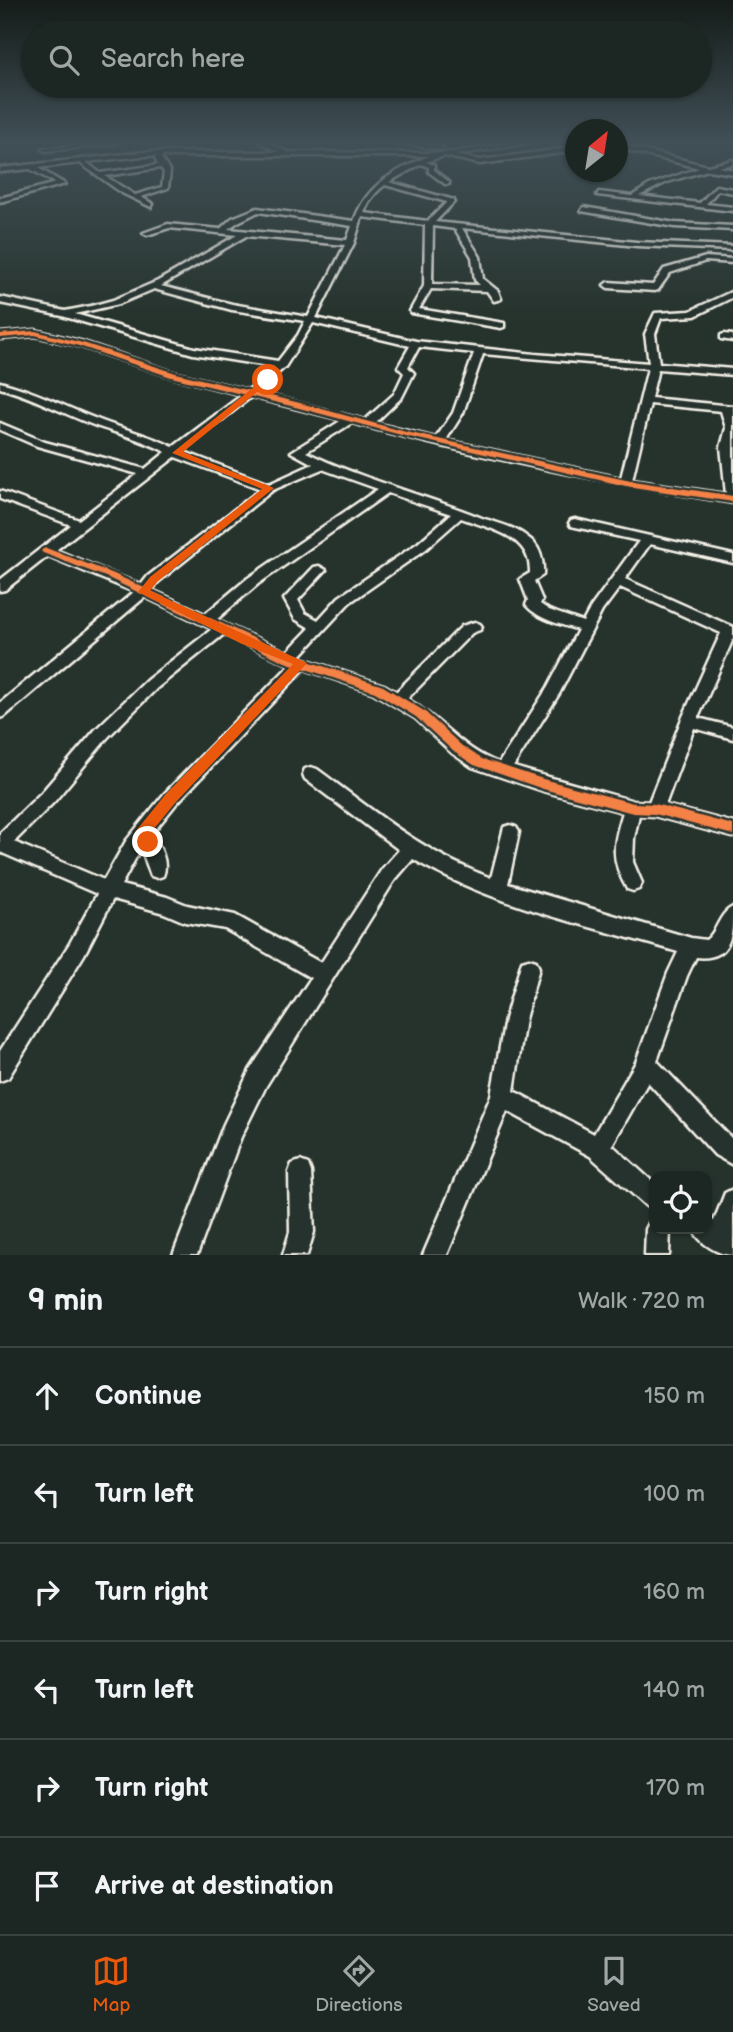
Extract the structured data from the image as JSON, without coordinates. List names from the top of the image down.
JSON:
{
  "north": "top right",
  "page": {
    "search": "Search here",
    "heading": ["9 min", "Walk · 720 m"],
    "list": [
      ["Continue", "150 m"],
      ["Turn left", "100 m"],
      ["Turn right", "160 m"],
      ["Turn left", "140 m"],
      ["Turn right", "170 m"],
      "Arrive at destination"
    ],
    "nav": ["Map", "Directions", "Saved"]
  }
}
